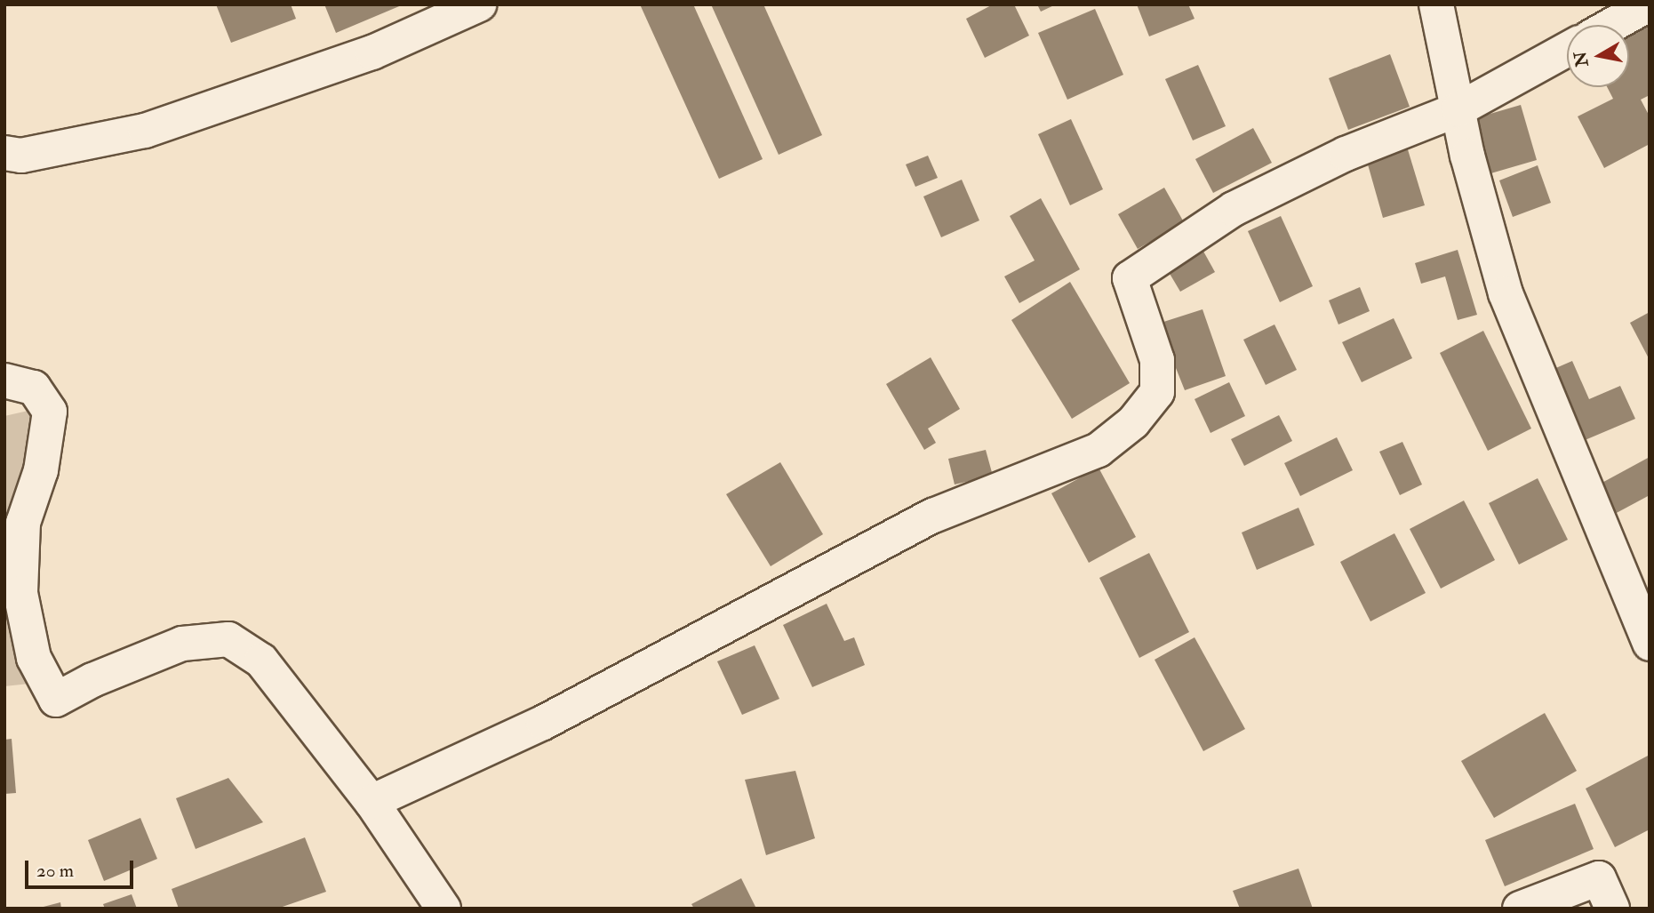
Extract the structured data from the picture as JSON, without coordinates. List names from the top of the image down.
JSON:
{
  "scale_bar": "20 m",
  "north": "left"
}
